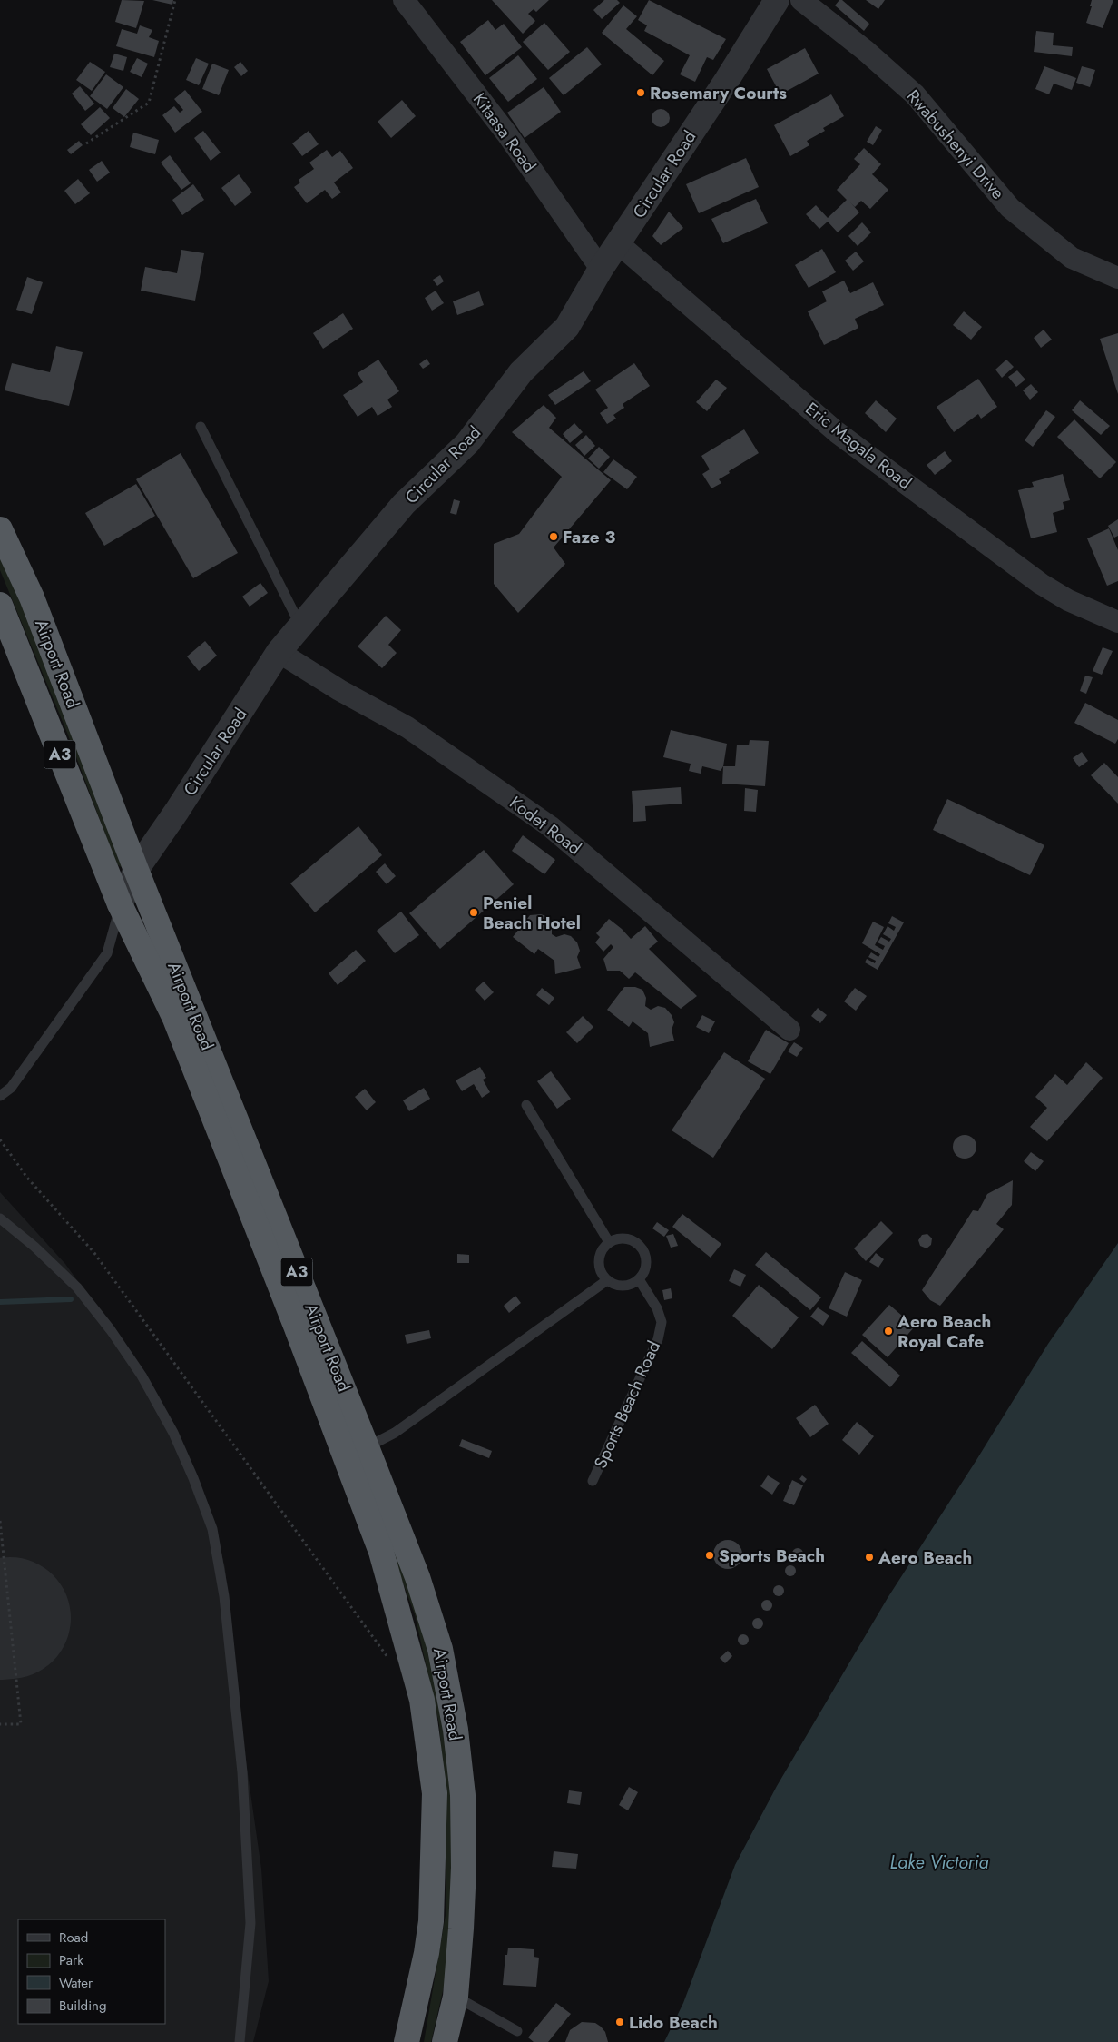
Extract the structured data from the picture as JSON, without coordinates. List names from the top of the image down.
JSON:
{
  "streets": {
    "highway": ["Airport Road", "A3"],
    "street": [
      "Kitaasa Road",
      "Rwabushenyi Drive",
      "Circular Road",
      "Eric Magala Road",
      "Kodet Road"
    ],
    "lane": ["Sports Beach Road"]
  },
  "crossings": [
    ["Kitaasa Road", "Circular Road"],
    ["Circular Road", "Eric Magala Road"],
    ["Circular Road", "Airport Road"],
    ["Circular Road", "Kodet Road"]
  ],
  "water": ["Lake Victoria"],
  "places": [
    "Rosemary Courts",
    "Faze 3",
    "Peniel Beach Hotel",
    "Aero Beach Royal Cafe",
    "Sports Beach",
    "Aero Beach",
    "Lido Beach"
  ],
  "legend": [
    "Road",
    "Park",
    "Water",
    "Building"
  ]
}
